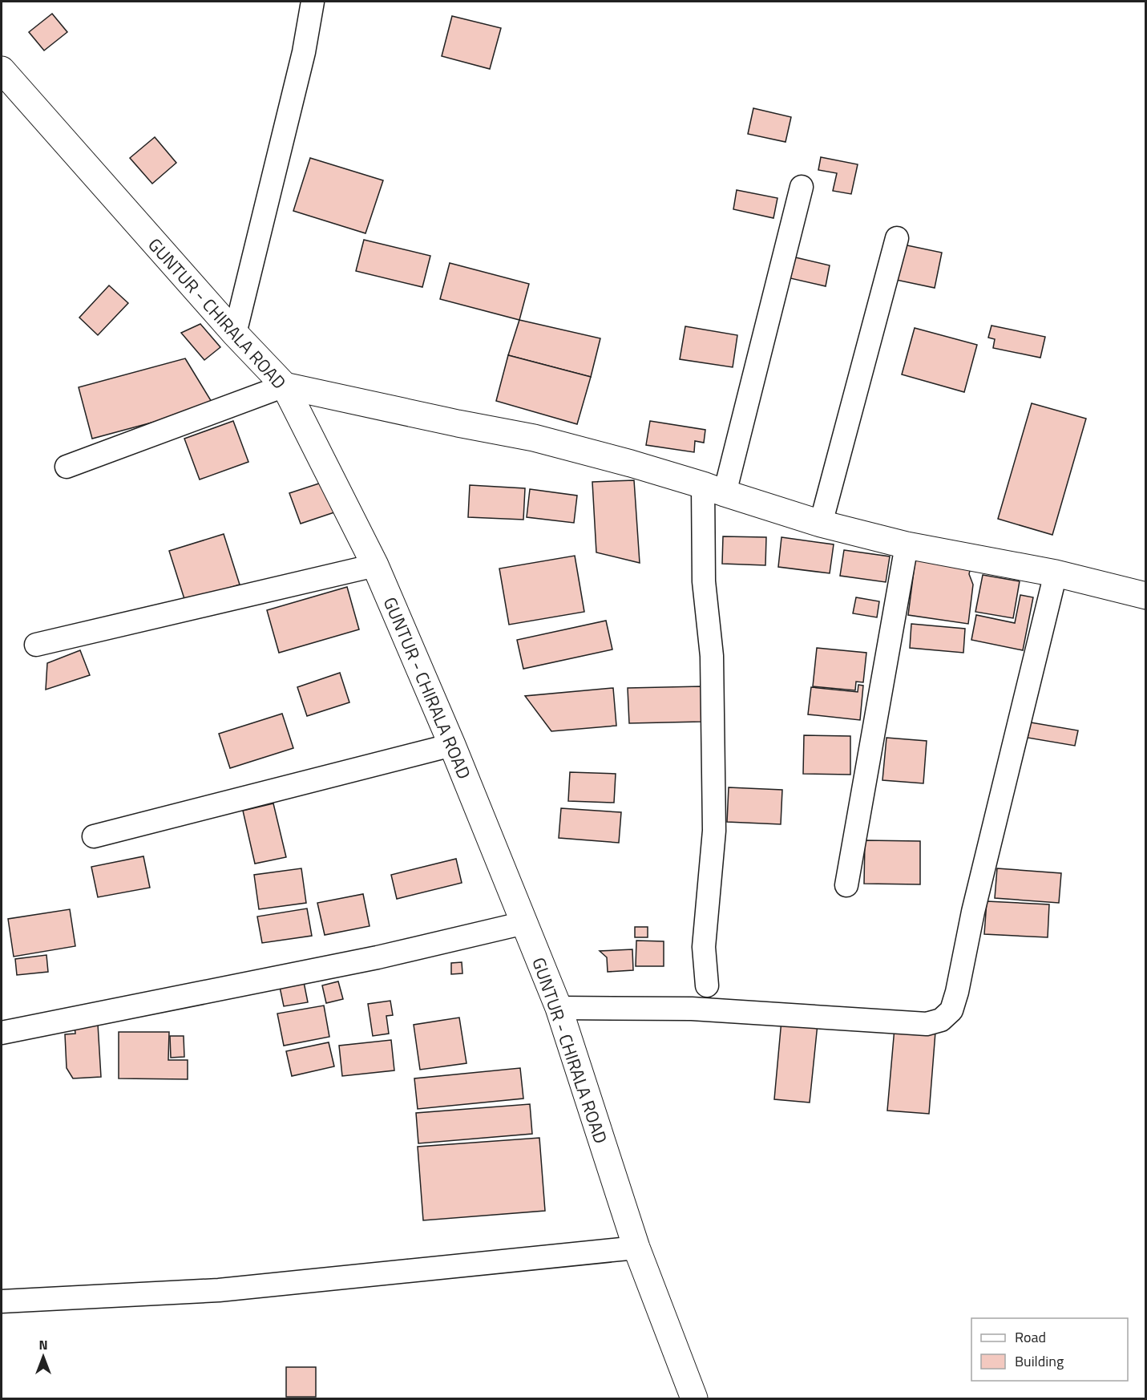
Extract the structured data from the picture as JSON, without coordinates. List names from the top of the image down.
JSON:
{
  "streets": {
    "main road": ["GUNTUR - CHIRALA ROAD"]
  },
  "legend": ["Road", "Building"],
  "north": "top"
}
